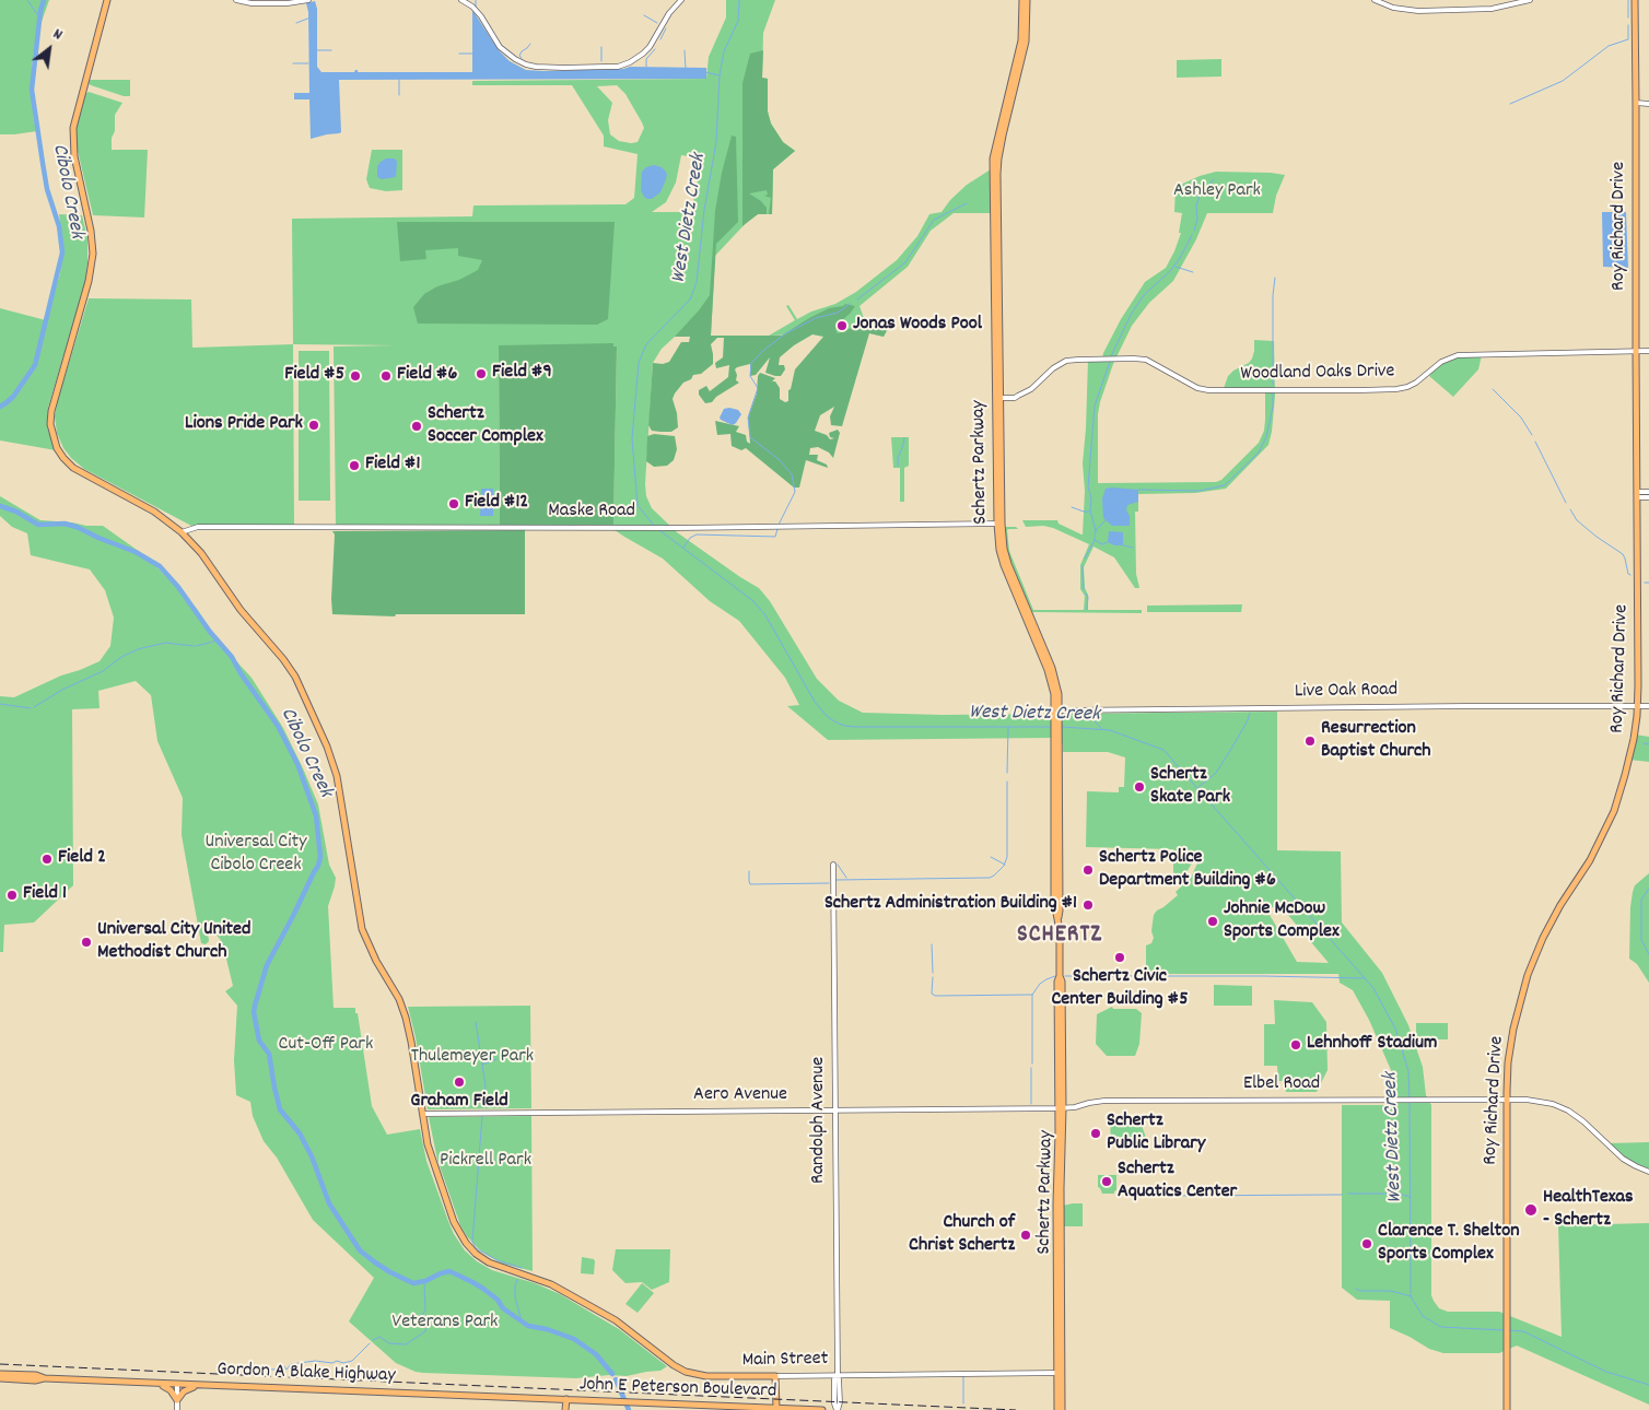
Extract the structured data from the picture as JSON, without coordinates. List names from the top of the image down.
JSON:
{
  "streets": {
    "main road": [
      "Roy Richard Drive",
      "Schertz Parkway",
      "Main Street",
      "Gordon A Blake Highway",
      "John E Peterson Boulevard"
    ],
    "street": [
      "Woodland Oaks Drive",
      "Maske Road",
      "Live Oak Road",
      "Elbel Road",
      "Aero Avenue",
      "Randolph Avenue"
    ]
  },
  "crossings": [
    ["Roy Richard Drive", "Woodland Oaks Drive"],
    ["Roy Richard Drive", "Live Oak Road"],
    ["Roy Richard Drive", "Elbel Road"],
    ["Woodland Oaks Drive", "Schertz Parkway"],
    ["Schertz Parkway", "Maske Road"],
    ["Schertz Parkway", "Live Oak Road"],
    ["Schertz Parkway", "Elbel Road"],
    ["Schertz Parkway", "Aero Avenue"],
    ["Schertz Parkway", "Main Street"],
    ["Maske Road", "Main Street"],
    ["Elbel Road", "Aero Avenue"],
    ["Aero Avenue", "Randolph Avenue"],
    ["Aero Avenue", "Main Street"],
    ["Randolph Avenue", "Main Street"],
    ["Gordon A Blake Highway", "John E Peterson Boulevard"]
  ],
  "districts": ["SCHERTZ"],
  "water": ["Cibolo Creek", "West Dietz Creek"],
  "parks": [
    "Ashley Park",
    "Universal City Cibolo Creek",
    "Cut-Off Park",
    "Thulemeyer Park",
    "Pickrell Park",
    "Veterans Park"
  ],
  "places": [
    "Jonas Woods Pool",
    "Field #9",
    "Field #5",
    "Field #6",
    "Lions Pride Park",
    "Schertz Soccer Complex",
    "Field #1",
    "Field #12",
    "Resurrection Baptist Church",
    "Schertz Skate Park",
    "Field 2",
    "Schertz Police Department Building #6",
    "Field 1",
    "Schertz Administration Building #1",
    "Johnie McDow Sports Complex",
    "Universal City United Methodist Church",
    "Schertz Civic Center Building #5",
    "Lehnhoff Stadium",
    "Graham Field",
    "Schertz Public Library",
    "Schertz Aquatics Center",
    "HealthTexas - Schertz",
    "Church of Christ Schertz",
    "Clarence T. Shelton Sports Complex"
  ],
  "north": "top right"
}
